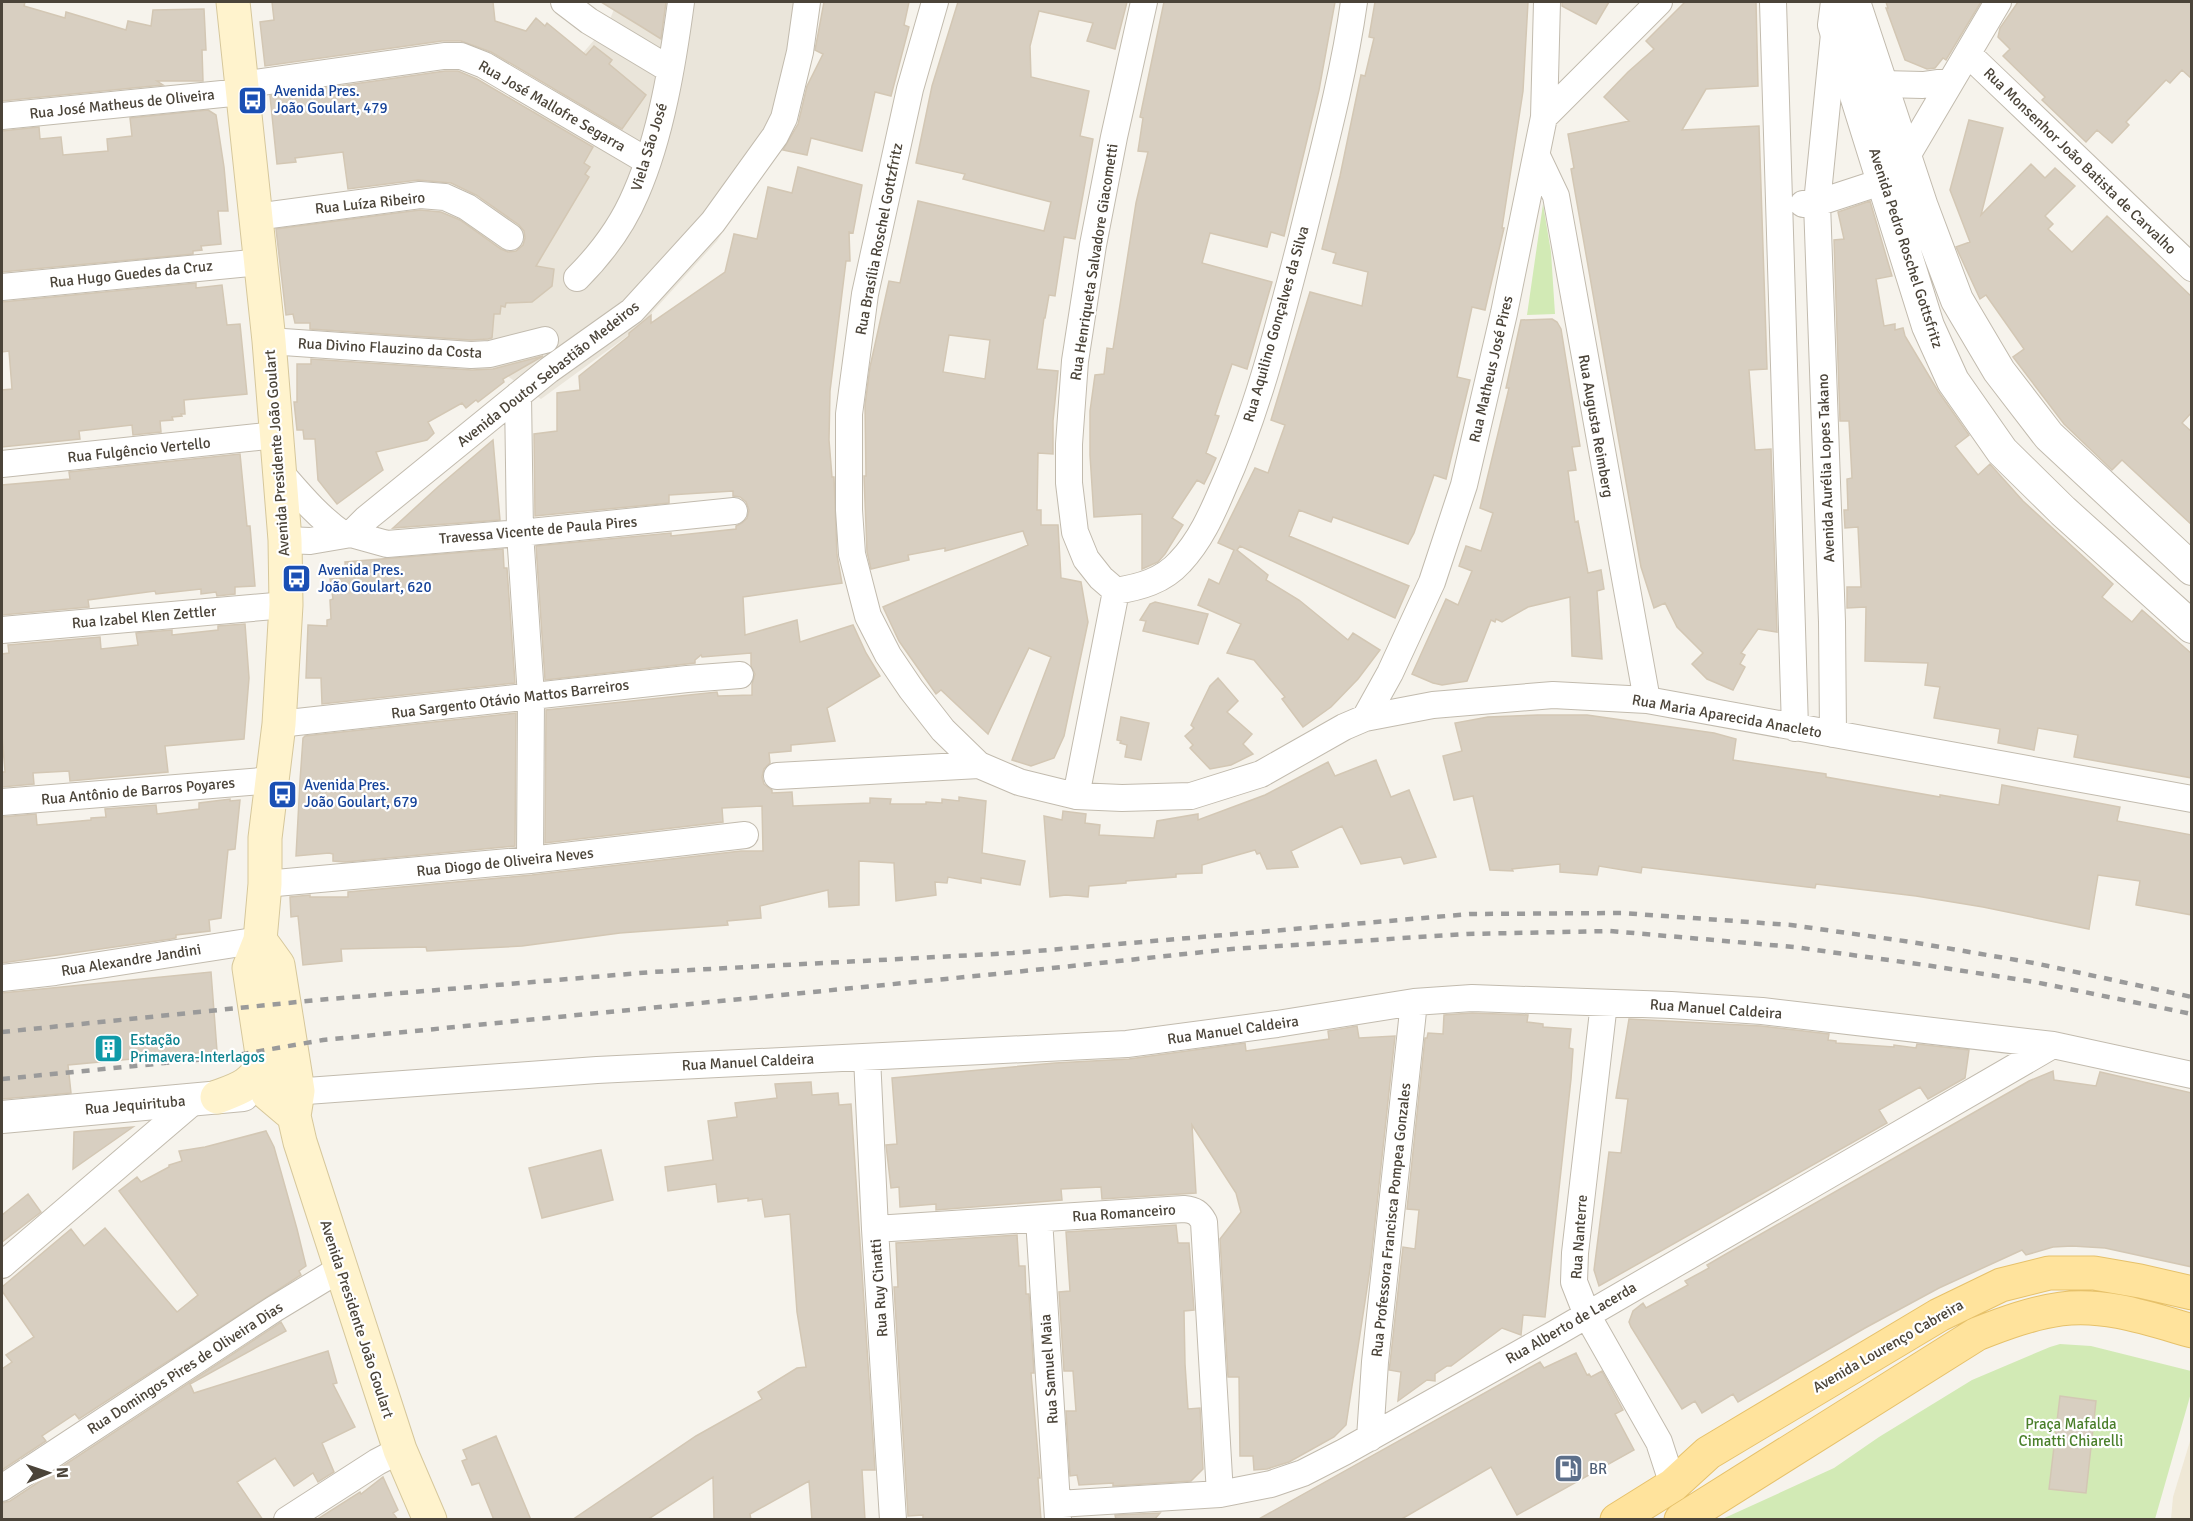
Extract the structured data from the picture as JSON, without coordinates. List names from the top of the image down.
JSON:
{
  "streets": {
    "main road": ["Avenida Presidente João Goulart", "Avenida Lourenço Cabreira"],
    "street": [
      "Rua José Matheus de Oliveira",
      "Rua José Mallofre Segarra",
      "Viela São José",
      "Rua Monsenhor João Batista de Carvalho",
      "Rua Luíza Ribeiro",
      "Rua Brasília Roschel Gottzfritz",
      "Avenida Pedro Roschel Gottsfritz",
      "Rua Henriqueta Salvadore Giacometti",
      "Rua Hugo Guedes da Cruz",
      "Rua Aquilino Gonçalves da Silva",
      "Rua Divino Flauzino da Costa",
      "Rua Matheus José Pires",
      "Avenida Doutor Sebastião Medeiros",
      "Rua Augusta Reimberg",
      "Rua Fulgêncio Vertello",
      "Avenida Aurélia Lopes Takano",
      "Travessa Vicente de Paula Pires",
      "Rua Izabel Klen Zettler",
      "Rua Sargento Otávio Mattos Barreiros",
      "Rua Maria Aparecida Anacleto",
      "Rua Antônio de Barros Poyares",
      "Rua Diogo de Oliveira Neves",
      "Rua Alexandre Jandini",
      "Rua Manuel Caldeira",
      "Rua Jequirituba",
      "Rua Romanceiro",
      "Rua Professora Francisca Pompea Gonzales",
      "Rua Nanterre",
      "Rua Ruy Cinatti",
      "Rua Alberto de Lacerda",
      "Rua Domingos Pires de Oliveira Dias",
      "Rua Samuel Maia"
    ]
  },
  "crossings": [
    ["Rua José Matheus de Oliveira", "Rua José Mallofre Segarra"],
    ["Rua José Matheus de Oliveira", "Avenida Presidente João Goulart"],
    ["Rua José Mallofre Segarra", "Viela São José"],
    ["Rua José Mallofre Segarra", "Avenida Presidente João Goulart"],
    ["Rua Luíza Ribeiro", "Avenida Presidente João Goulart"],
    ["Rua Brasília Roschel Gottzfritz", "Rua Maria Aparecida Anacleto"],
    ["Avenida Pedro Roschel Gottsfritz", "Avenida Aurélia Lopes Takano"],
    ["Rua Henriqueta Salvadore Giacometti", "Rua Aquilino Gonçalves da Silva"],
    ["Rua Hugo Guedes da Cruz", "Avenida Presidente João Goulart"],
    ["Rua Divino Flauzino da Costa", "Avenida Presidente João Goulart"],
    ["Rua Matheus José Pires", "Rua Augusta Reimberg"],
    ["Rua Matheus José Pires", "Rua Maria Aparecida Anacleto"],
    ["Avenida Doutor Sebastião Medeiros", "Travessa Vicente de Paula Pires"],
    ["Rua Augusta Reimberg", "Rua Maria Aparecida Anacleto"],
    ["Rua Fulgêncio Vertello", "Avenida Presidente João Goulart"],
    ["Avenida Presidente João Goulart", "Travessa Vicente de Paula Pires"],
    ["Avenida Presidente João Goulart", "Rua Izabel Klen Zettler"],
    ["Avenida Presidente João Goulart", "Rua Sargento Otávio Mattos Barreiros"],
    ["Avenida Presidente João Goulart", "Rua Antônio de Barros Poyares"],
    ["Avenida Presidente João Goulart", "Rua Diogo de Oliveira Neves"],
    ["Avenida Presidente João Goulart", "Rua Alexandre Jandini"],
    ["Avenida Presidente João Goulart", "Rua Manuel Caldeira"],
    ["Avenida Presidente João Goulart", "Rua Domingos Pires de Oliveira Dias"],
    ["Avenida Aurélia Lopes Takano", "Rua Maria Aparecida Anacleto"],
    ["Rua Manuel Caldeira", "Rua Professora Francisca Pompea Gonzales"],
    ["Rua Manuel Caldeira", "Rua Nanterre"],
    ["Rua Manuel Caldeira", "Rua Ruy Cinatti"],
    ["Rua Manuel Caldeira", "Rua Alberto de Lacerda"],
    ["Rua Romanceiro", "Rua Ruy Cinatti"],
    ["Rua Romanceiro", "Rua Alberto de Lacerda"],
    ["Rua Romanceiro", "Rua Samuel Maia"],
    ["Rua Professora Francisca Pompea Gonzales", "Rua Alberto de Lacerda"],
    ["Rua Nanterre", "Rua Alberto de Lacerda"],
    ["Rua Nanterre", "Avenida Lourenço Cabreira"],
    ["Rua Alberto de Lacerda", "Rua Samuel Maia"]
  ],
  "parks": ["Praça Mafalda Cimatti Chiarelli"],
  "places": {
    "bus stop": ["Avenida Pres. João Goulart, 479", "Avenida Pres. João Goulart, 620", "Avenida Pres. João Goulart, 679"],
    "building": ["Estação Primavera-Interlagos"],
    "fuel station": ["BR"]
  },
  "north": "right"
}
